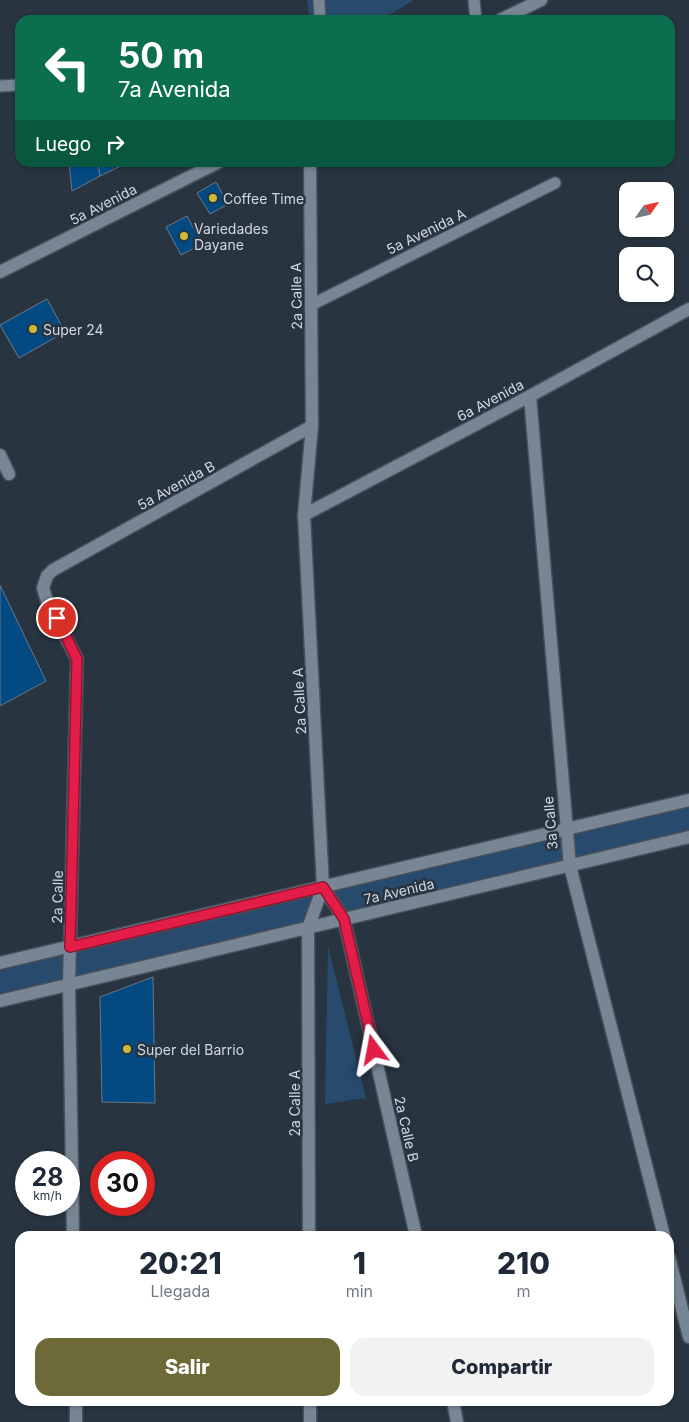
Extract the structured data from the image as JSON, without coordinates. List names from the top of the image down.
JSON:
{
  "streets": {
    "street": [
      "5a Avenida",
      "2a Calle A",
      "6a Avenida",
      "5a Avenida B",
      "3a Calle",
      "7a Avenida",
      "2a Calle",
      "2a Calle B"
    ],
    "lane": ["5a Avenida A"]
  },
  "crossings": [
    ["5a Avenida A", "2a Calle A"],
    ["2a Calle A", "6a Avenida"],
    ["2a Calle A", "5a Avenida B"],
    ["2a Calle A", "7a Avenida"],
    ["2a Calle A", "2a Calle B"],
    ["6a Avenida", "3a Calle"],
    ["5a Avenida B", "2a Calle"],
    ["3a Calle", "7a Avenida"],
    ["7a Avenida", "2a Calle"],
    ["7a Avenida", "2a Calle B"]
  ],
  "places": [
    "Coffee Time",
    "Variedades Dayane",
    "Super 24",
    "Super del Barrio"
  ],
  "north": "top right",
  "page": {
    "turn": ["50 m", "7a Avenida"],
    "then": "Luego",
    "speed": "28 km/h",
    "limit": "30",
    "eta": [
      "20:21",
      "Llegada",
      "1",
      "min",
      "210",
      "m"
    ],
    "buttons": ["Salir", "Compartir"]
  }
}
